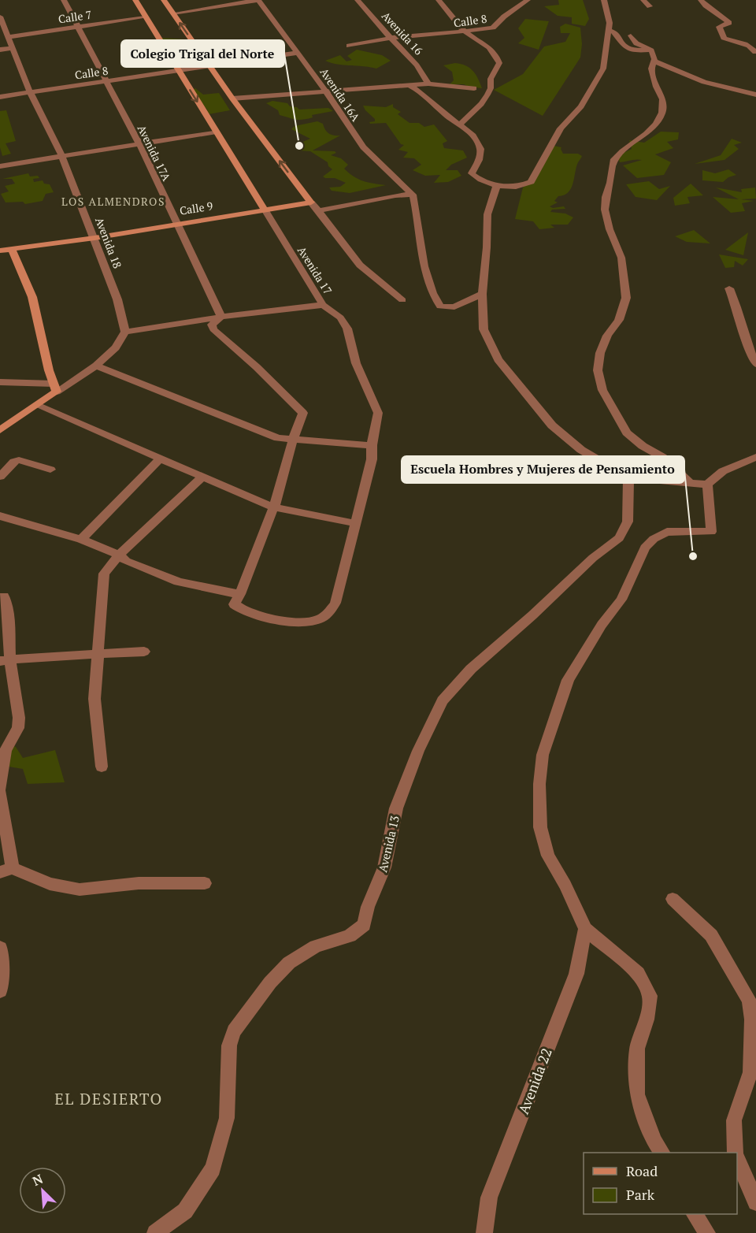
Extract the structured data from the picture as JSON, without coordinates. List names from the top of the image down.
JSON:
{
  "streets": {
    "main road": ["Calle 9", "Avenida 17"],
    "street": [
      "Calle 7",
      "Calle 8",
      "Avenida 16",
      "Avenida 16A",
      "Avenida 17A",
      "Avenida 18",
      "Avenida 13",
      "Avenida 22"
    ]
  },
  "crossings": [
    ["Calle 7", "Avenida 17A"],
    ["Calle 7", "Avenida 18"],
    ["Calle 7", "Avenida 17"],
    ["Calle 8", "Avenida 16"],
    ["Calle 8", "Avenida 16A"],
    ["Calle 8", "Avenida 17A"],
    ["Calle 8", "Avenida 18"],
    ["Calle 8", "Avenida 17"],
    ["Avenida 17A", "Calle 9"],
    ["Calle 9", "Avenida 18"],
    ["Calle 9", "Avenida 17"]
  ],
  "districts": ["LOS ALMENDROS", "EL DESIERTO"],
  "places": ["Colegio Trigal del Norte", "Escuela Hombres y Mujeres de Pensamiento"],
  "legend": ["Road", "Park"],
  "north": "top left"
}
